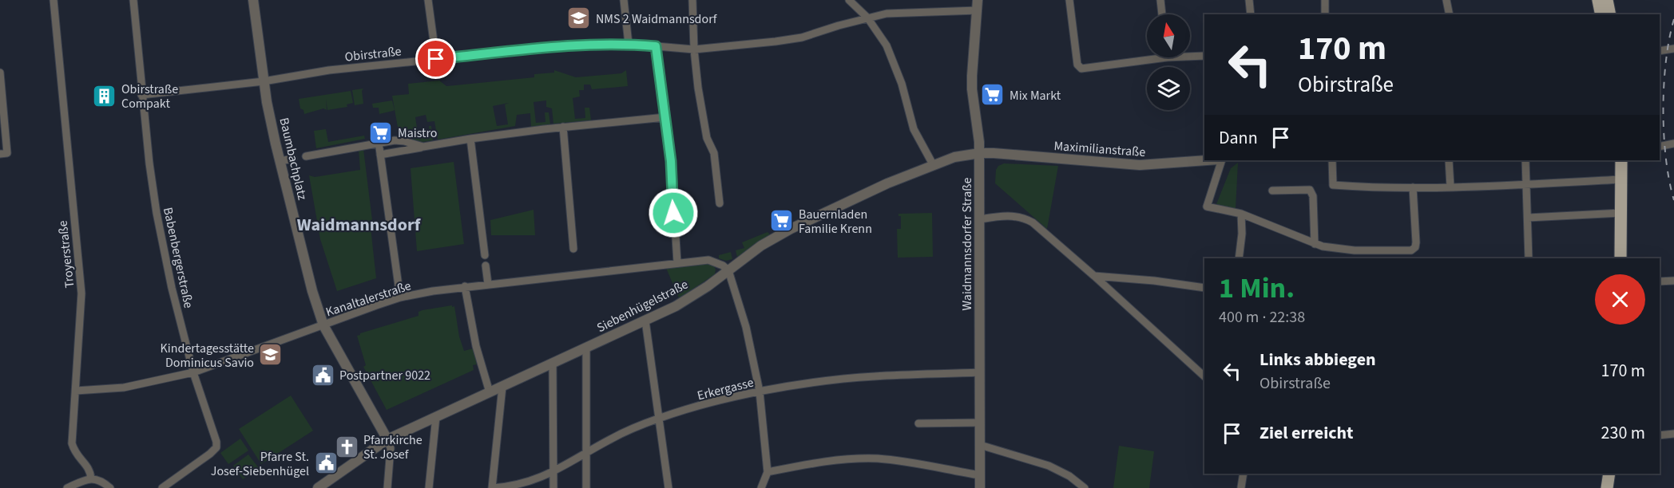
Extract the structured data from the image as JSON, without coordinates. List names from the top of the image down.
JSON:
{
  "streets": {
    "street": [
      "Obirstraße",
      "Maximilianstraße",
      "Baumbachplatz",
      "Waidmannsdorfer Straße",
      "Troyerstraße",
      "Babenbergerstraße",
      "Kanaltalerstraße",
      "Siebenhügelstraße",
      "Erkergasse"
    ]
  },
  "crossings": [
    ["Obirstraße", "Baumbachplatz"],
    ["Obirstraße", "Waidmannsdorfer Straße"],
    ["Obirstraße", "Babenbergerstraße"],
    ["Maximilianstraße", "Waidmannsdorfer Straße"],
    ["Maximilianstraße", "Siebenhügelstraße"],
    ["Baumbachplatz", "Kanaltalerstraße"],
    ["Baumbachplatz", "Siebenhügelstraße"],
    ["Waidmannsdorfer Straße", "Siebenhügelstraße"],
    ["Waidmannsdorfer Straße", "Erkergasse"],
    ["Troyerstraße", "Kanaltalerstraße"],
    ["Babenbergerstraße", "Kanaltalerstraße"],
    ["Kanaltalerstraße", "Siebenhügelstraße"]
  ],
  "districts": ["Waidmannsdorf"],
  "places": {
    "school or university": ["NMS 2 Waidmannsdorf", "Kindertagesstätte Dominicus Savio"],
    "supermarket": ["Mix Markt", "Maistro", "Bauernladen Familie Krenn"],
    "building": ["Obirstraße Compakt"],
    "public building": ["Postpartner 9022", "Pfarre St. Josef-Siebenhügel"],
    "church": ["Pfarrkirche St. Josef"]
  },
  "north": "top",
  "page": {
    "turn": ["170 m", "Obirstraße"],
    "then": "Dann",
    "heading": ["1 Min.", "400 m · 22:38"],
    "list": [
      {
        "name": "Links abbiegen",
        "note": "Obirstraße",
        "value": "170 m"
      },
      {
        "name": "Ziel erreicht",
        "value": "230 m"
      }
    ]
  }
}
